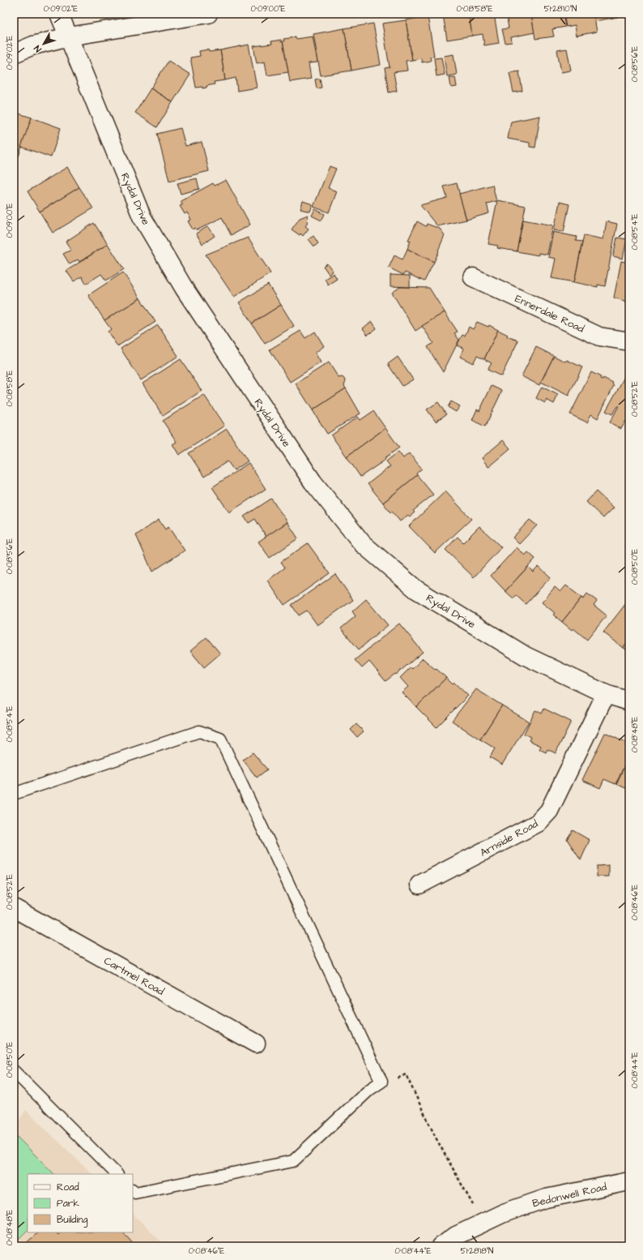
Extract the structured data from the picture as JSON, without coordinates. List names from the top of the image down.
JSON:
{
  "streets": {
    "street": [
      "Rydal Drive",
      "Ennerdale Road",
      "Arnside Road",
      "Cartmel Road",
      "Bedonwell Road"
    ]
  },
  "crossings": [
    ["Rydal Drive", "Arnside Road"]
  ],
  "legend": ["Road", "Park", "Building"],
  "north": "bottom left",
  "coordinates": [
    "0°09'02\"E",
    "0°09'00\"E",
    "0°08'58\"E",
    "51°28'10\"N",
    "0°08'56\"E",
    "0°08'54\"E",
    "0°08'52\"E",
    "0°08'50\"E",
    "0°08'48\"E",
    "0°08'46\"E",
    "0°08'44\"E",
    "51°28'18\"N"
  ]
}
